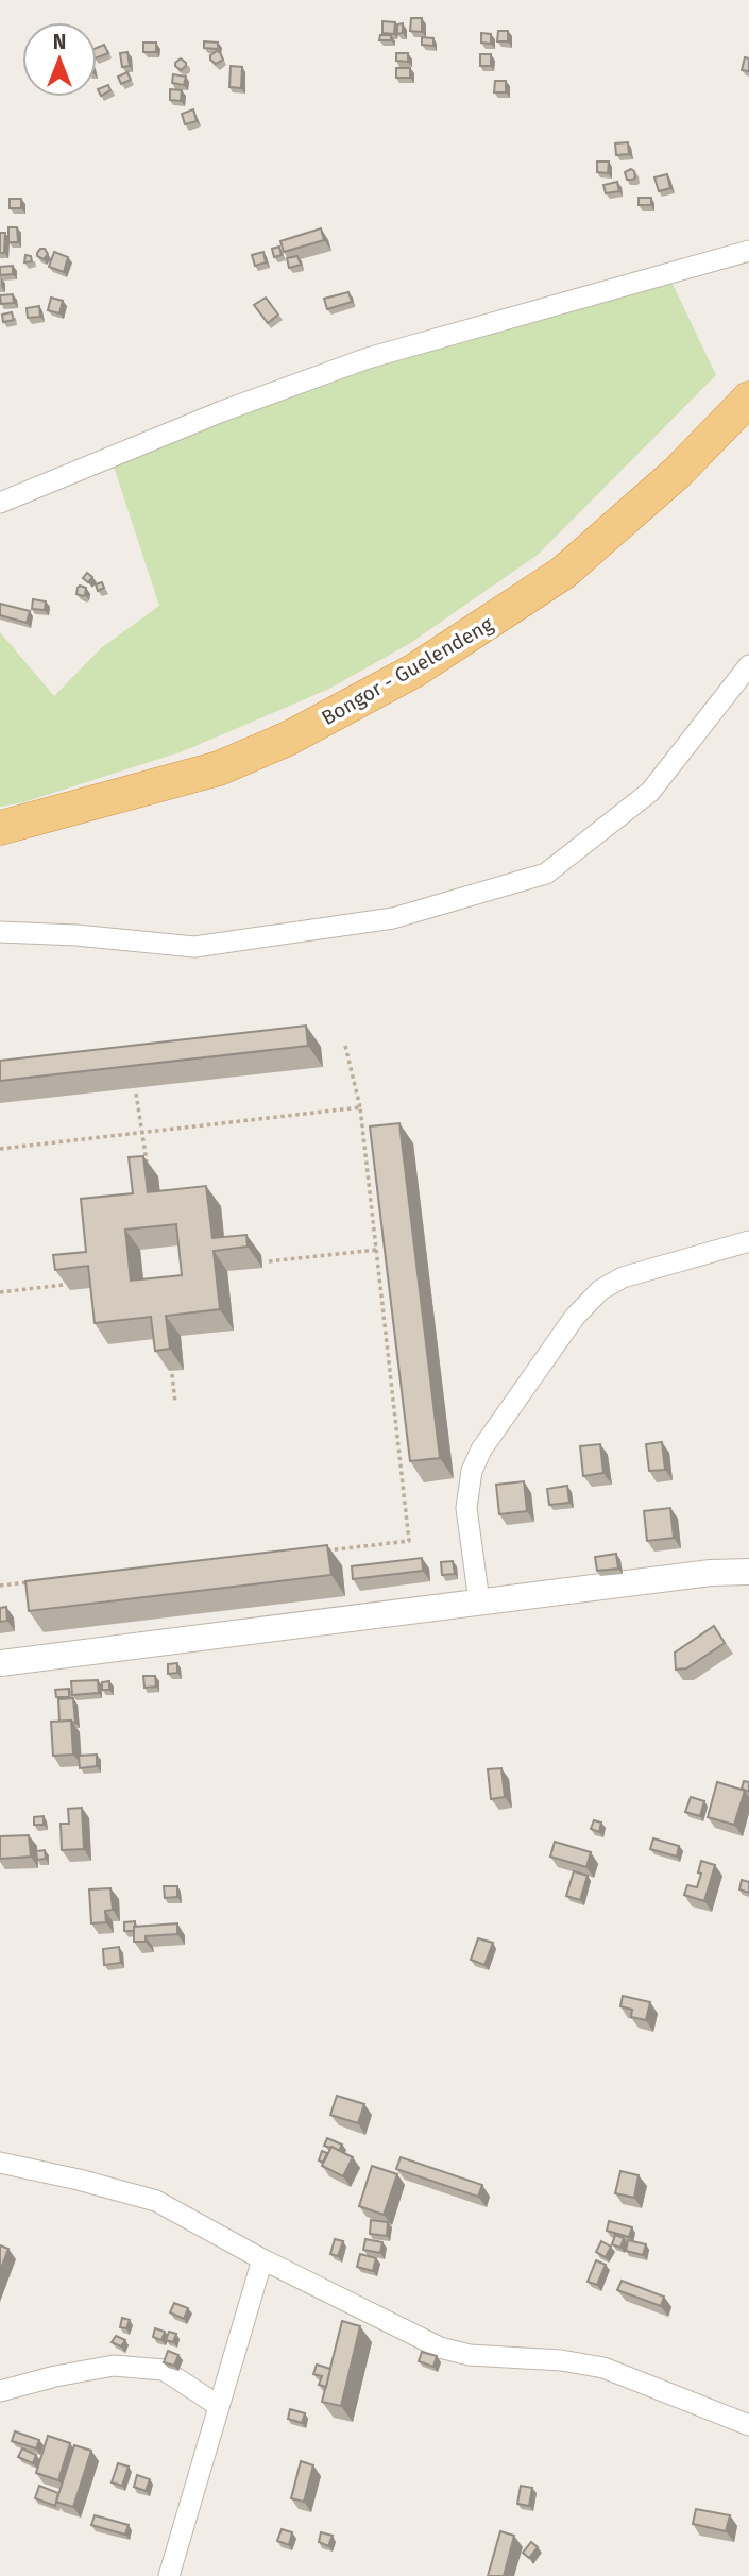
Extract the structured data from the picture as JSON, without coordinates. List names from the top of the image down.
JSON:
{
  "streets": {
    "highway": ["Bongor - Guelendeng"]
  },
  "north": "top"
}
